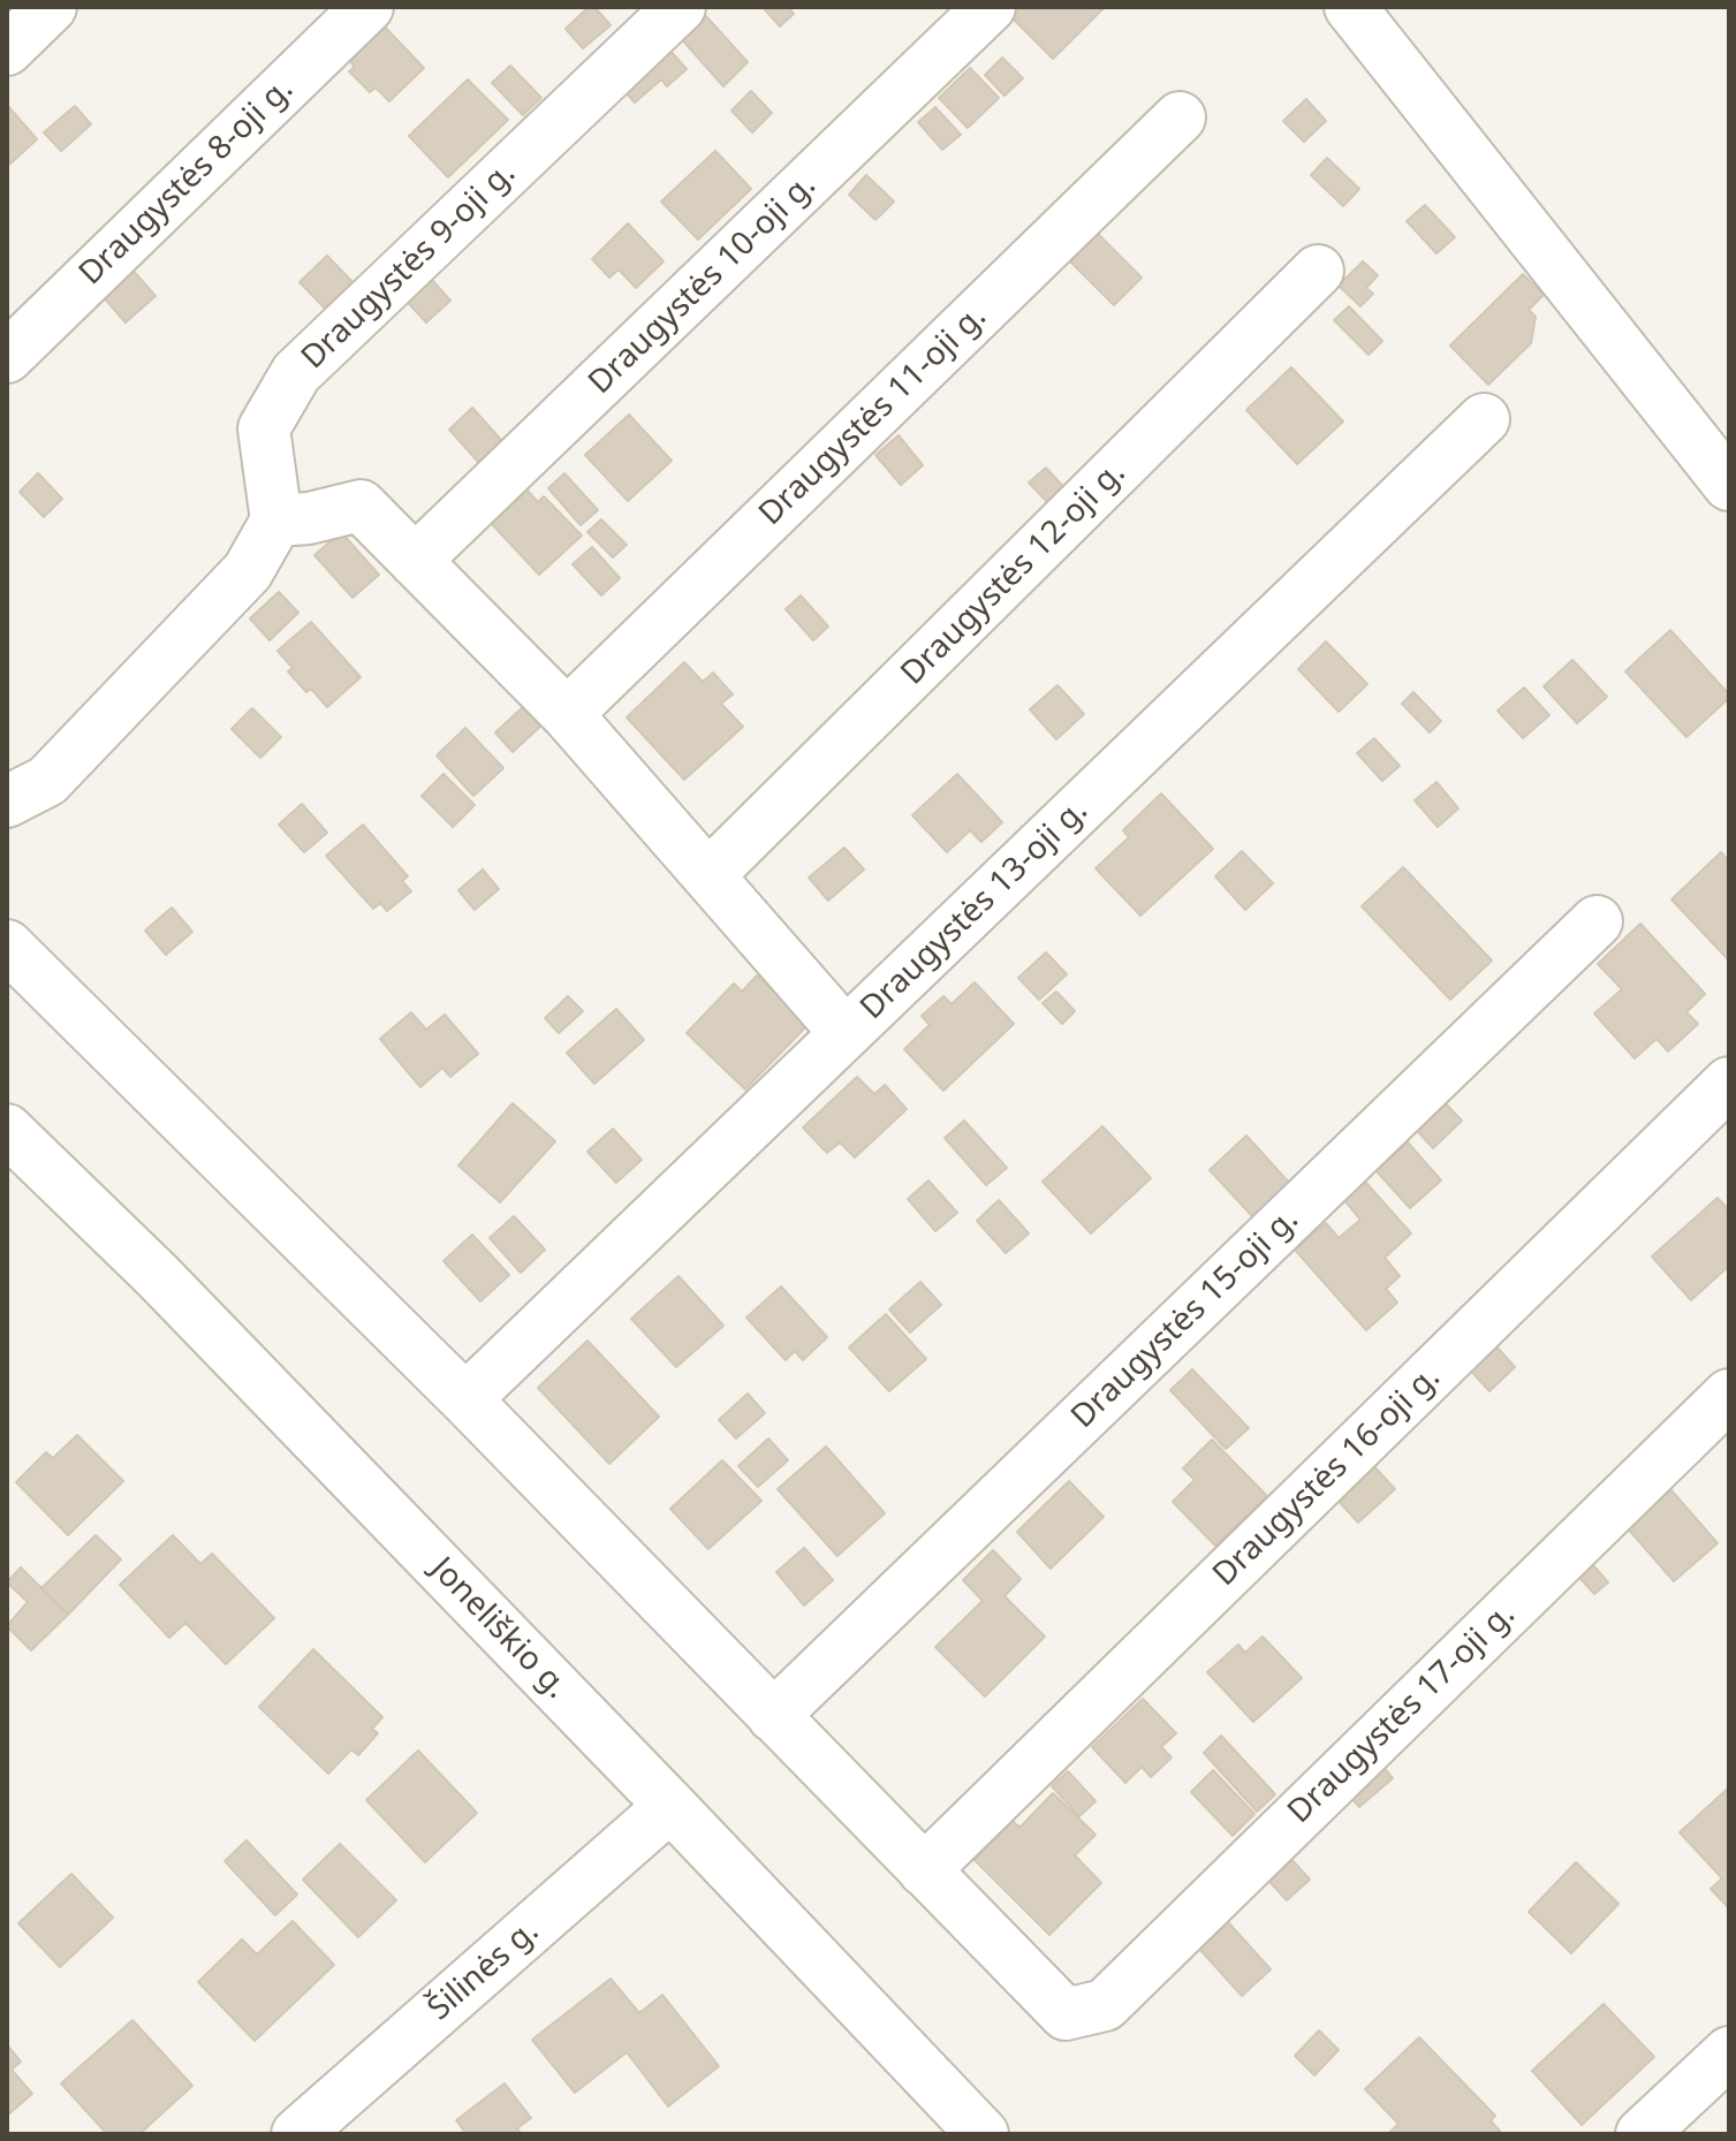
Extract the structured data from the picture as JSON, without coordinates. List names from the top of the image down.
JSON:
{
  "streets": {
    "street": [
      "Draugystės 8-oji g.",
      "Draugystės 9-oji g.",
      "Draugystės 10-oji g.",
      "Draugystės 11-oji g.",
      "Draugystės 12-oji g.",
      "Draugystės 13-oji g.",
      "Draugystės 15-oji g.",
      "Draugystės 16-oji g.",
      "Joneliškio g.",
      "Draugystės 17-oji g.",
      "Šilinės g."
    ]
  },
  "crossings": [
    ["Draugystės 16-oji g.", "Draugystės 17-oji g."],
    ["Joneliškio g.", "Šilinės g."]
  ]
}
